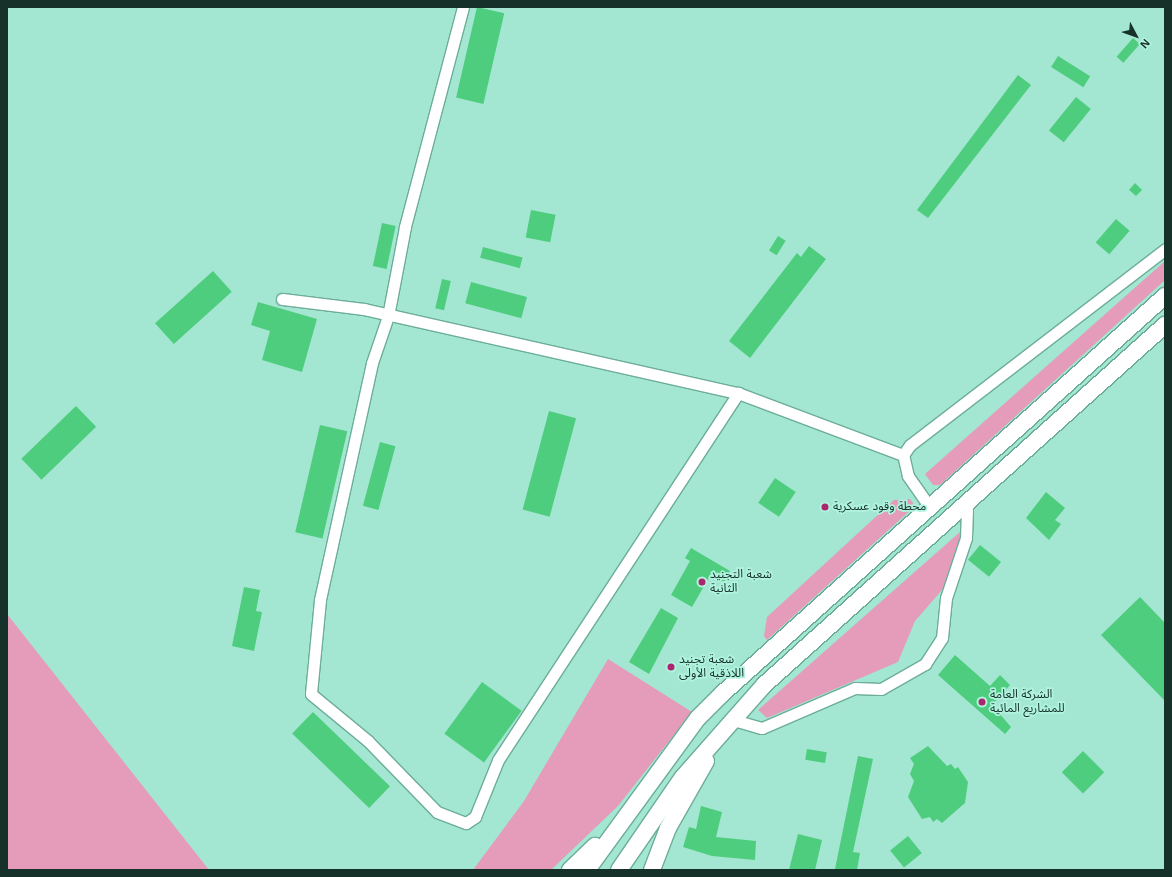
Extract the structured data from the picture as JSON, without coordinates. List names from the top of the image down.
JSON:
{
  "places": [
    "محطة وقود عسكرية",
    "شعبة التجنيد الثانية",
    "شعبة تجنيد اللاذقية الأولى",
    "الشركة العامة للمشاريع المائية"
  ],
  "north": "bottom right"
}
